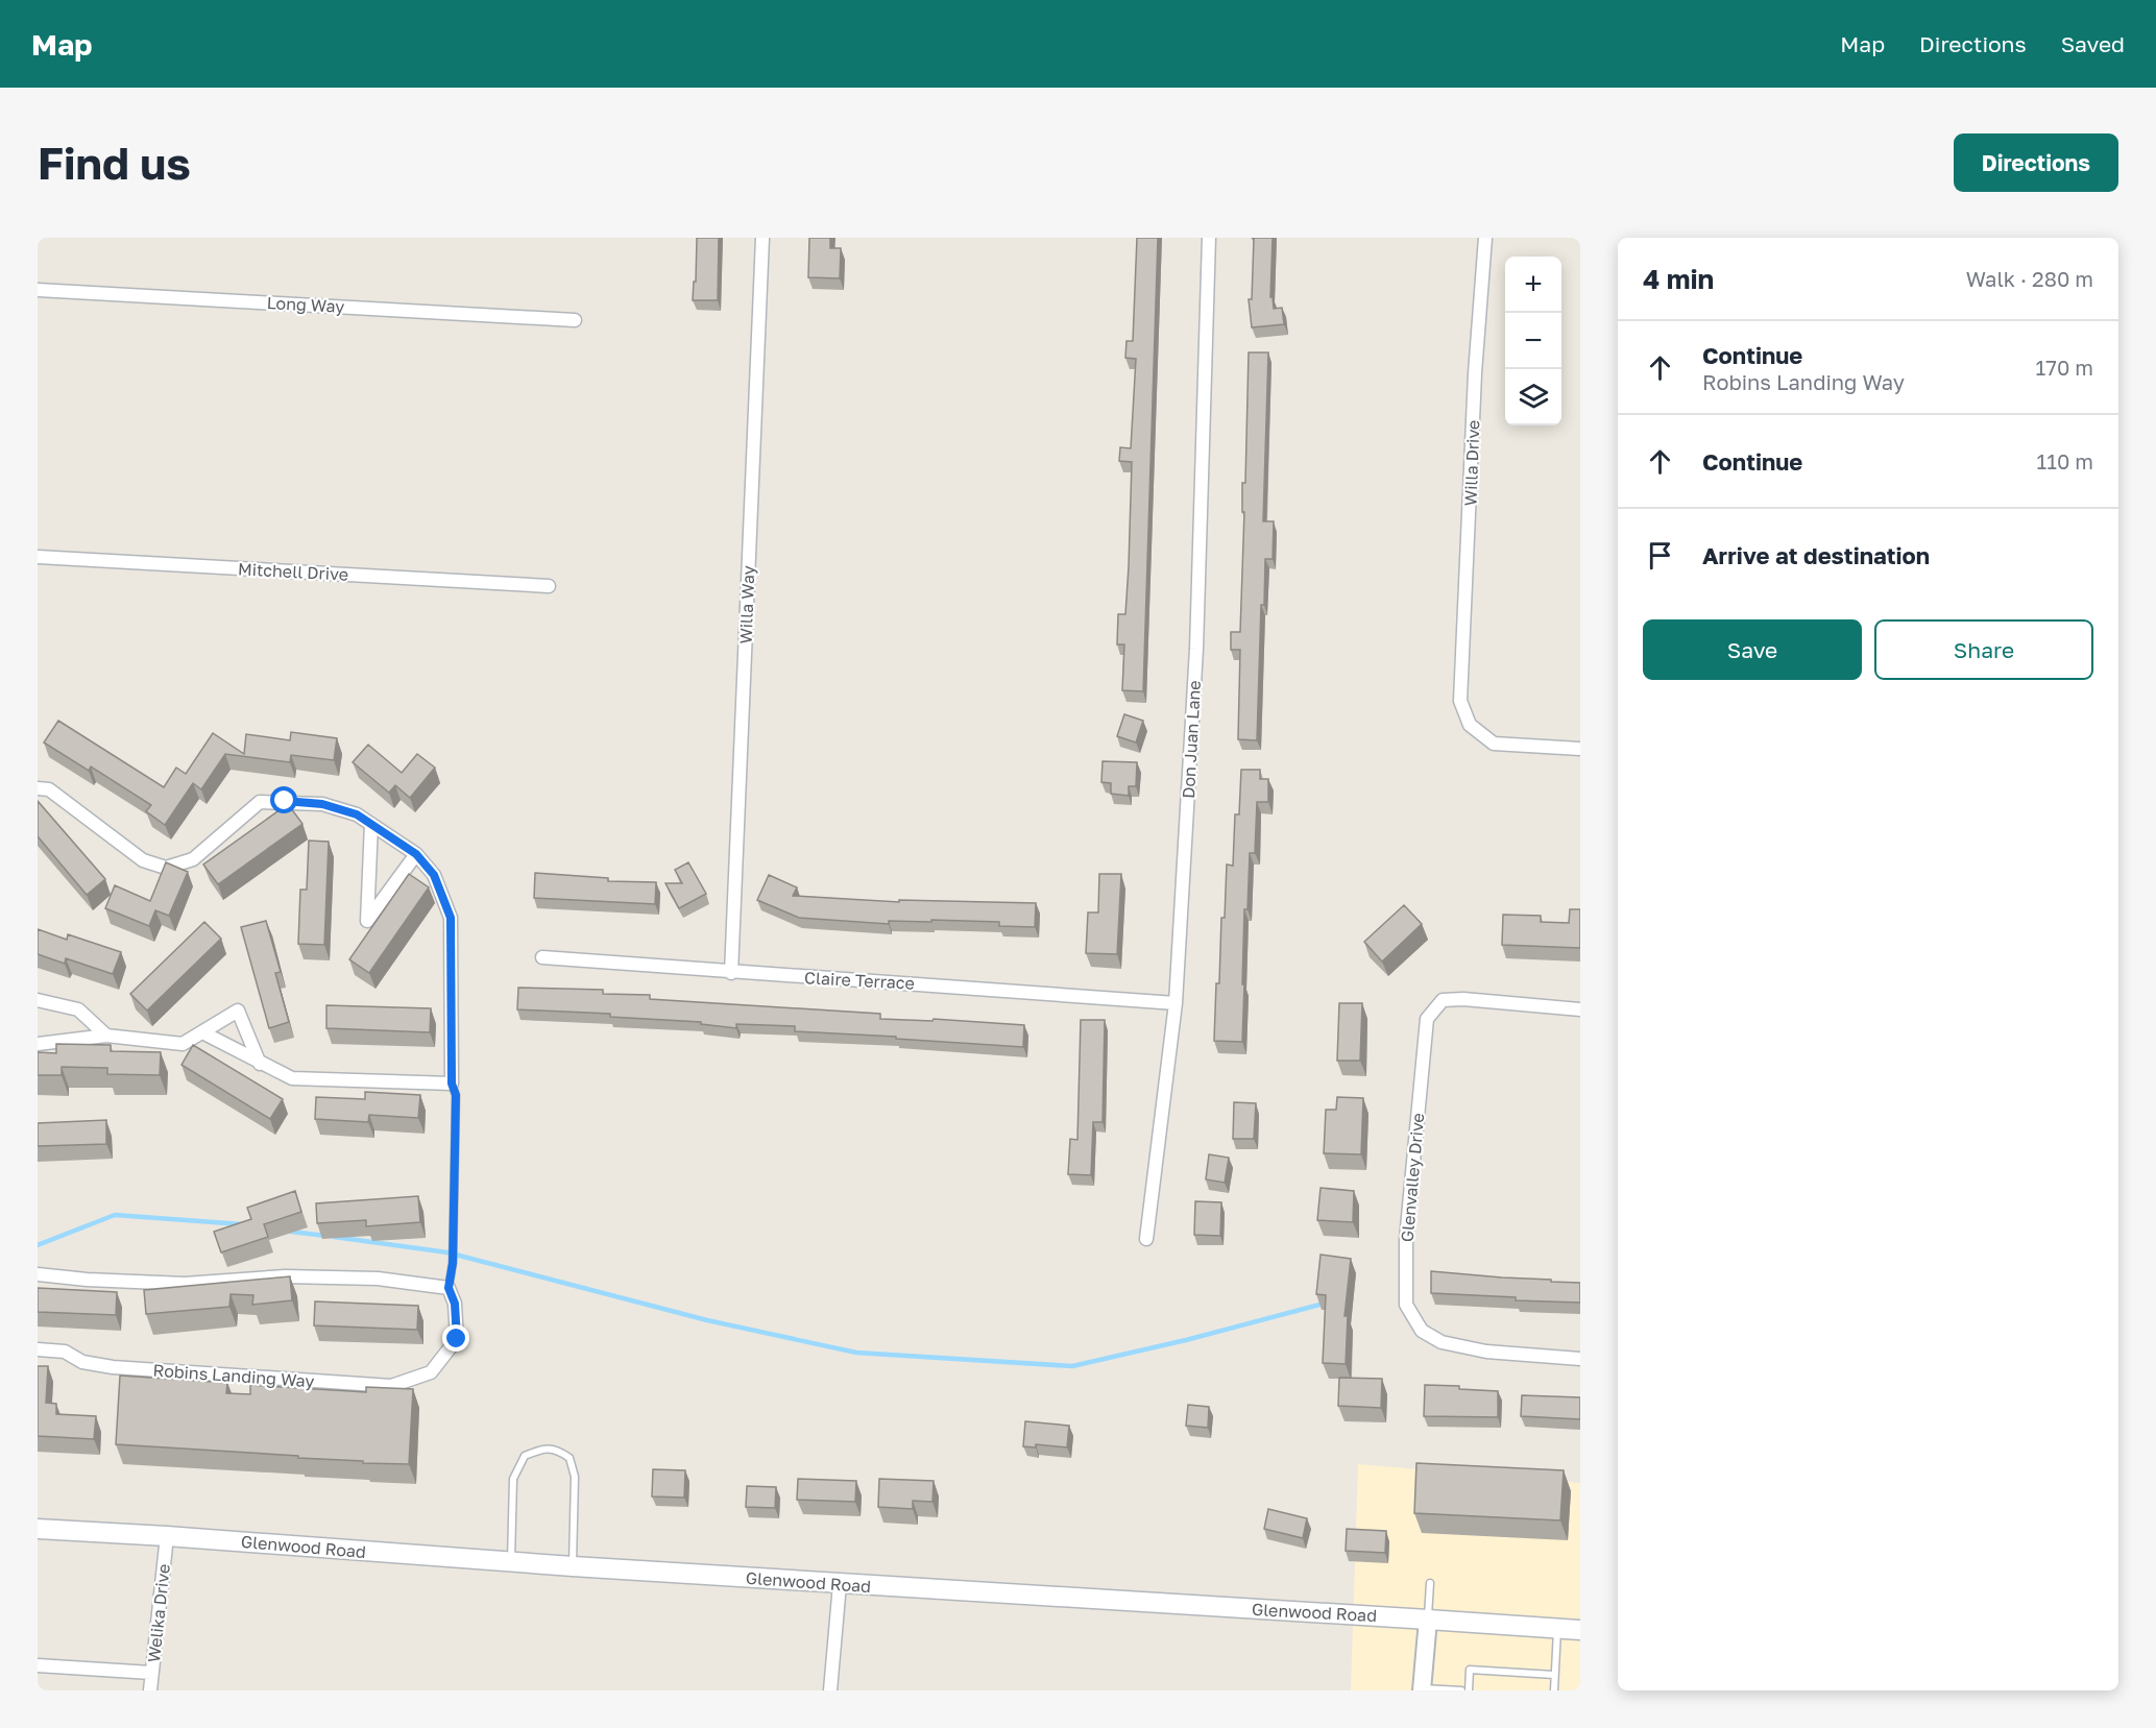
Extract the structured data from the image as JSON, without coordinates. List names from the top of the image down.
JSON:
{
  "streets": {
    "main road": ["Glenwood Road"],
    "street": [
      "Long Way",
      "Willa Drive",
      "Mitchell Drive",
      "Willa Way",
      "Don Juan Lane",
      "Claire Terrace",
      "Glenvalley Drive",
      "Robins Landing Way",
      "Welika Drive"
    ]
  },
  "crossings": [
    ["Willa Way", "Claire Terrace"],
    ["Don Juan Lane", "Claire Terrace"],
    ["Glenwood Road", "Welika Drive"]
  ],
  "page": {
    "header": "Map",
    "nav": ["Map", "Directions", "Saved"],
    "buttons": [
      "Directions",
      ["Save", "Share"]
    ],
    "title": "Find us",
    "heading": ["4 min", "Walk · 280 m"],
    "map_buttons": ["+", "−"],
    "list": [
      ["Continue", "Robins Landing Way", "170 m"],
      ["Continue", "110 m"],
      "Arrive at destination"
    ]
  }
}
